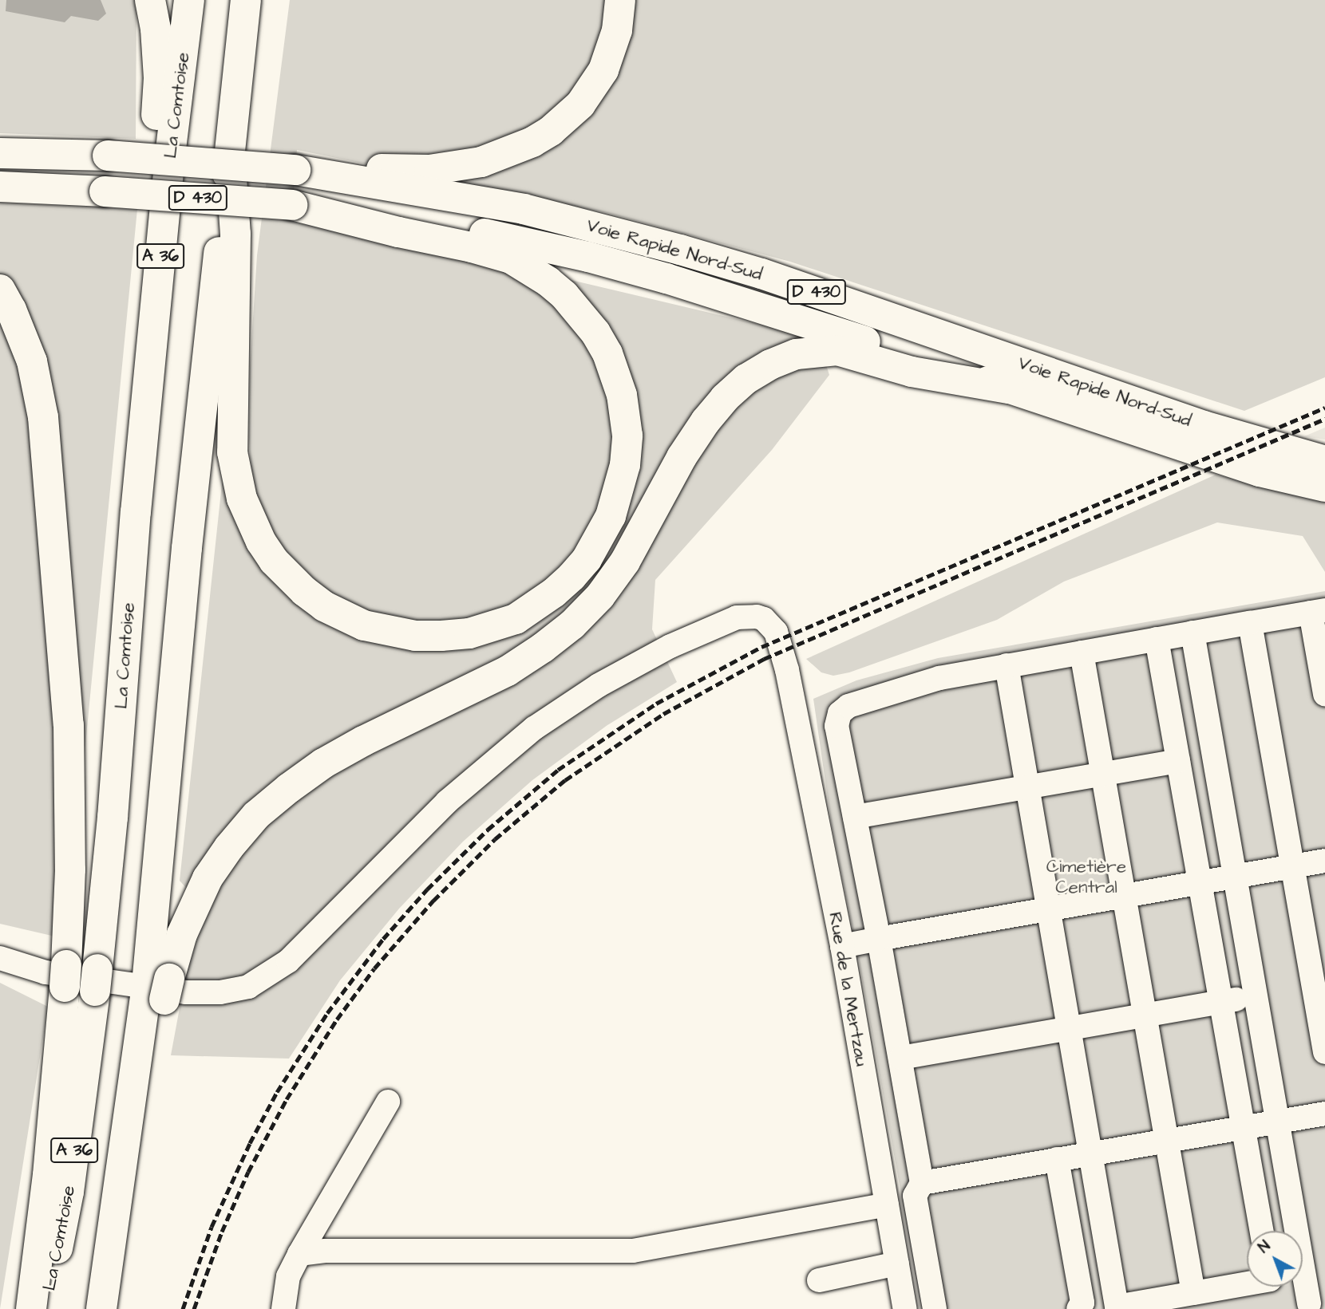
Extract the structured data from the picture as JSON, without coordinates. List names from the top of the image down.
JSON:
{
  "streets": {
    "highway": [
      "La Comtoise",
      "D 430",
      "Voie Rapide Nord-Sud",
      "A 36"
    ],
    "street": ["Rue de la Mertzau"]
  },
  "parks": ["Cimetière Central"],
  "north": "top left"
}
